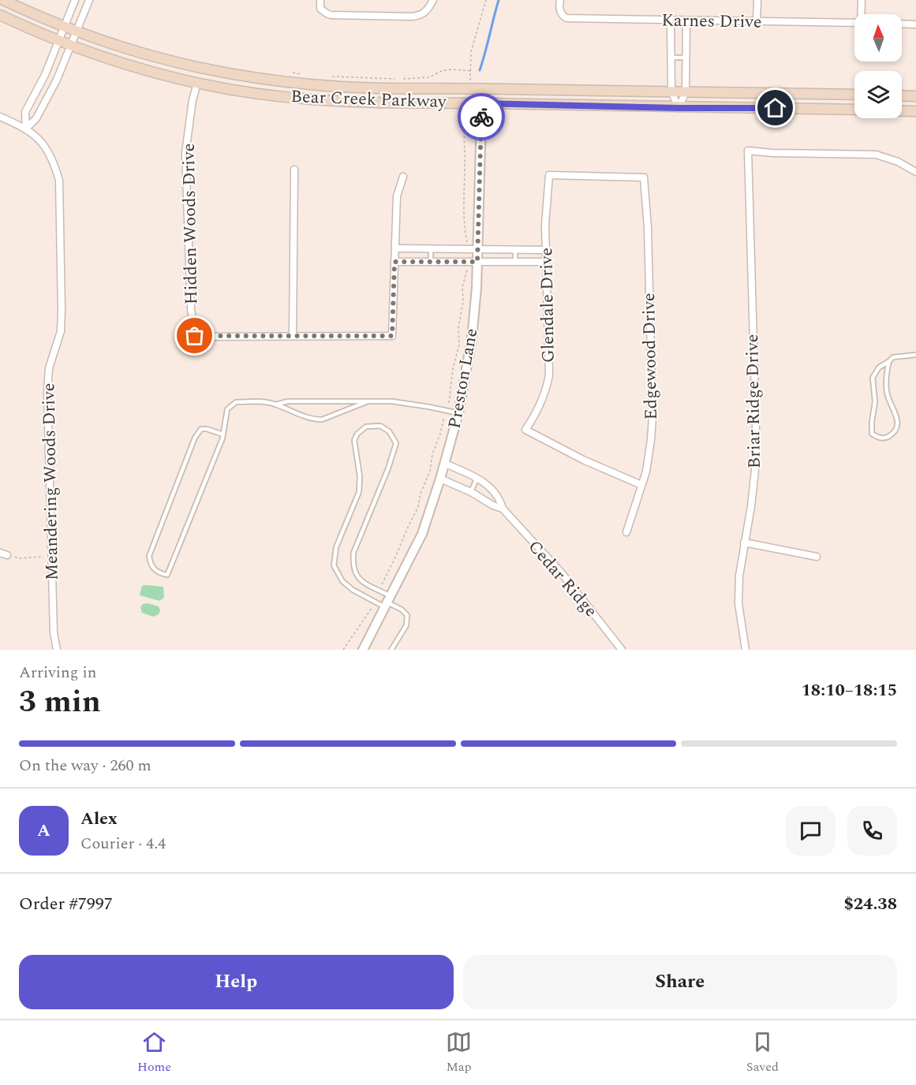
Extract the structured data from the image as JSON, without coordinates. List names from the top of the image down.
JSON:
{
  "streets": {
    "main road": ["Bear Creek Parkway"],
    "street": [
      "Karnes Drive",
      "Hidden Woods Drive",
      "Glendale Drive",
      "Edgewood Drive",
      "Preston Lane",
      "Briar Ridge Drive",
      "Meandering Woods Drive",
      "Cedar Ridge"
    ]
  },
  "crossings": [
    ["Bear Creek Parkway", "Hidden Woods Drive"],
    ["Bear Creek Parkway", "Preston Lane"],
    ["Glendale Drive", "Edgewood Drive"],
    ["Preston Lane", "Cedar Ridge"]
  ],
  "north": "top",
  "page": {
    "heading": ["3 min", "Arriving in", "18:10–18:15"],
    "panel": [
      "Alex",
      "Courier · 4.4",
      "Order #7997",
      "$24.38"
    ],
    "bar": "On the way · 260 m",
    "round": "A",
    "buttons": ["Help", "Share"],
    "tabs": ["Home", "Map", "Saved"]
  }
}
